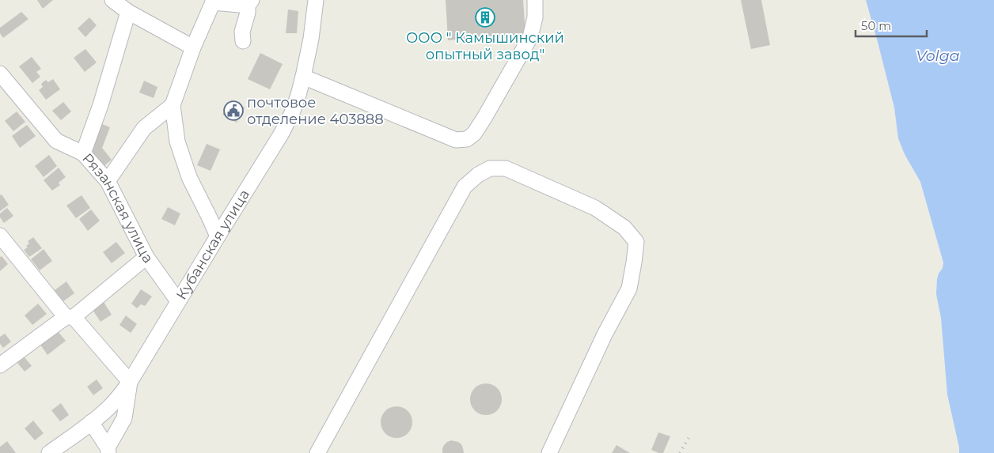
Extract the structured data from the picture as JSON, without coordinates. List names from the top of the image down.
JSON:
{
  "streets": {
    "street": ["Рязанская улица", "Кубанская улица"]
  },
  "crossings": [
    ["Рязанская улица", "Кубанская улица"]
  ],
  "water": ["Volga"],
  "places": {
    "building": ["ООО \" Камышинский опытный завод\""],
    "public building": ["почтовое отделение 403888"]
  },
  "scale_bar": "50 m"
}
